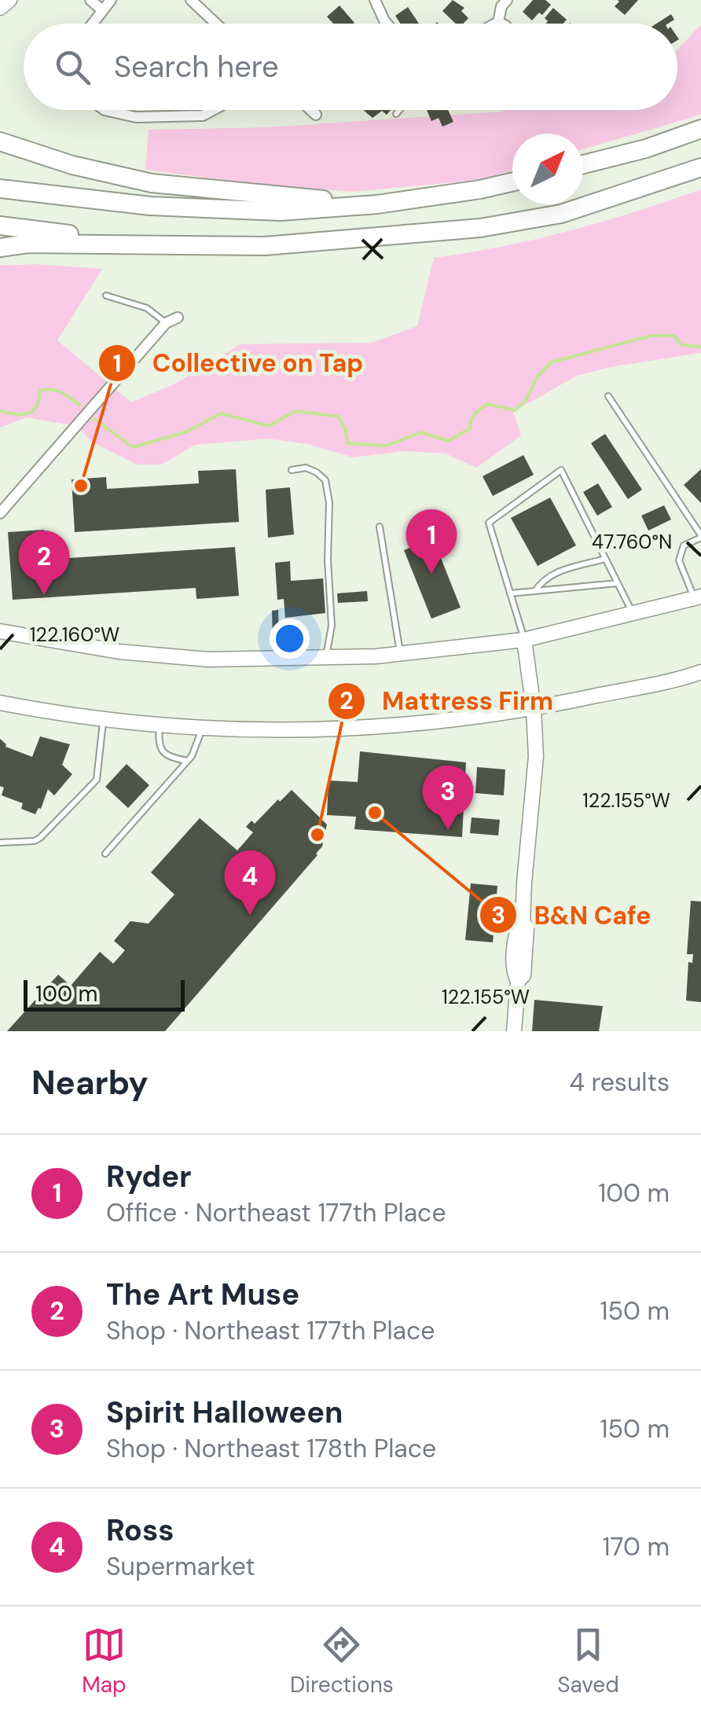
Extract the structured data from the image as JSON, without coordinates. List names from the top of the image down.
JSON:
{
  "places": ["Collective on Tap", "B&N Cafe", "Mattress Firm"],
  "scale_bar": "100 m",
  "north": "top right",
  "page": {
    "search": "Search here",
    "pins": [
      "1",
      "2",
      "3",
      "4"
    ],
    "scale": "100 m",
    "heading": ["Nearby", "4 results"],
    "list": [
      {
        "mark": "1",
        "name": "Ryder",
        "note": "Office · Northeast 177th Place",
        "value": "100 m"
      },
      {
        "mark": "2",
        "name": "The Art Muse",
        "note": "Shop · Northeast 177th Place",
        "value": "150 m"
      },
      {
        "mark": "3",
        "name": "Spirit Halloween",
        "note": "Shop · Northeast 178th Place",
        "value": "150 m"
      },
      {
        "mark": "4",
        "name": "Ross",
        "note": "Supermarket",
        "value": "170 m"
      }
    ],
    "nav": ["Map", "Directions", "Saved"]
  },
  "coordinates": ["47.760°N", "122.160°W", "122.155°W"]
}
